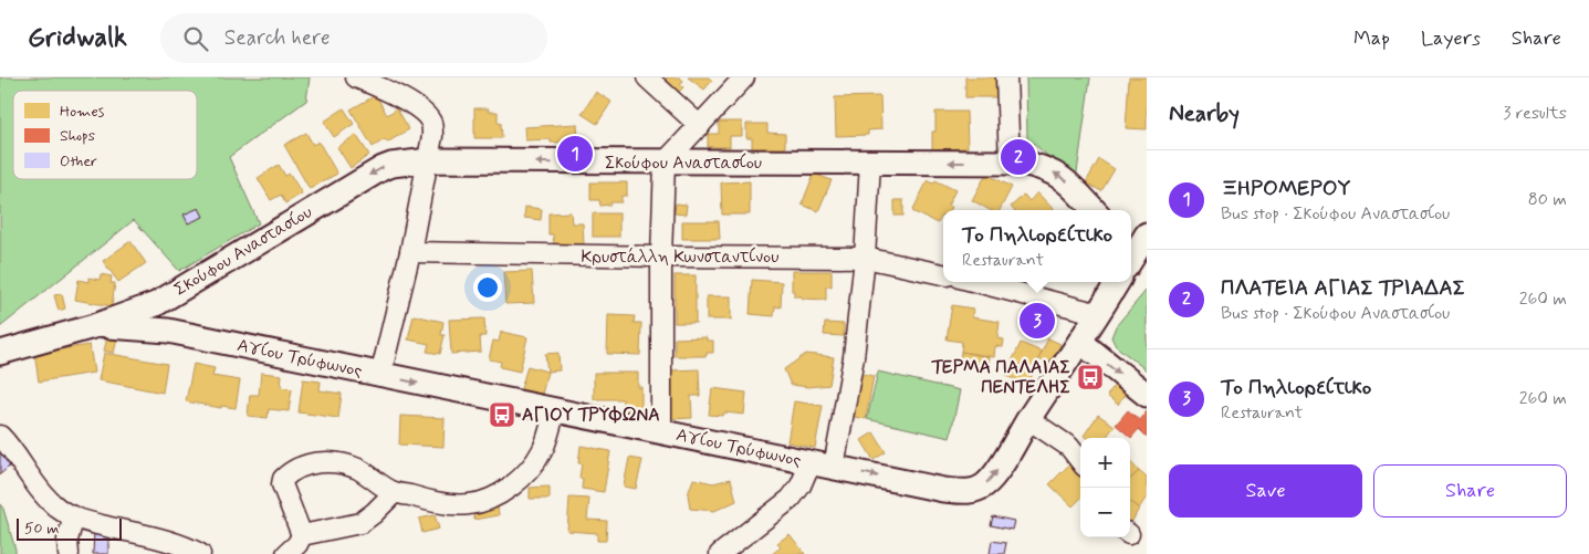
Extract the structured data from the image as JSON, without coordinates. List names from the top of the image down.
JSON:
{
  "streets": {
    "main road": ["Σκούφου Αναστασίου", "Αγίου Τρύφωνος"],
    "street": ["Κρυστάλλη Κωνσταντίνου"]
  },
  "crossings": [
    ["Σκούφου Αναστασίου", "Αγίου Τρύφωνος"]
  ],
  "one_way": ["Σκούφου Αναστασίου"],
  "places": {
    "bus stop": ["ΤΕΡΜΑ ΠΑΛΑΙΑΣ ΠΕΝΤΕΛΗΣ", "ΑΓΙΟΥ ΤΡΥΦΩΝΑ"]
  },
  "legend": ["Homes", "Shops", "Other"],
  "scale_bar": "50 m",
  "page": {
    "header": "Gridwalk",
    "search": "Search here",
    "nav": ["Map", "Layers", "Share"],
    "heading": ["Nearby", "3 results"],
    "pins": ["1", "2", "3"],
    "list": [
      {
        "mark": "1",
        "name": "ΞΗΡΟΜΕΡΟΥ",
        "note": "Bus stop · Σκούφου Αναστασίου",
        "value": "80 m"
      },
      {
        "mark": "2",
        "name": "ΠΛΑΤΕΙΑ ΑΓΙΑΣ ΤΡΙΑΔΑΣ",
        "note": "Bus stop · Σκούφου Αναστασίου",
        "value": "260 m"
      },
      {
        "mark": "3",
        "name": "Το Πηλιορείτικο",
        "note": "Restaurant",
        "value": "260 m"
      }
    ],
    "popup": ["Το Πηλιορείτικο", "Restaurant"],
    "map_buttons": ["+", "−"],
    "buttons": ["Save", "Share"],
    "scale": "50 m"
  }
}
